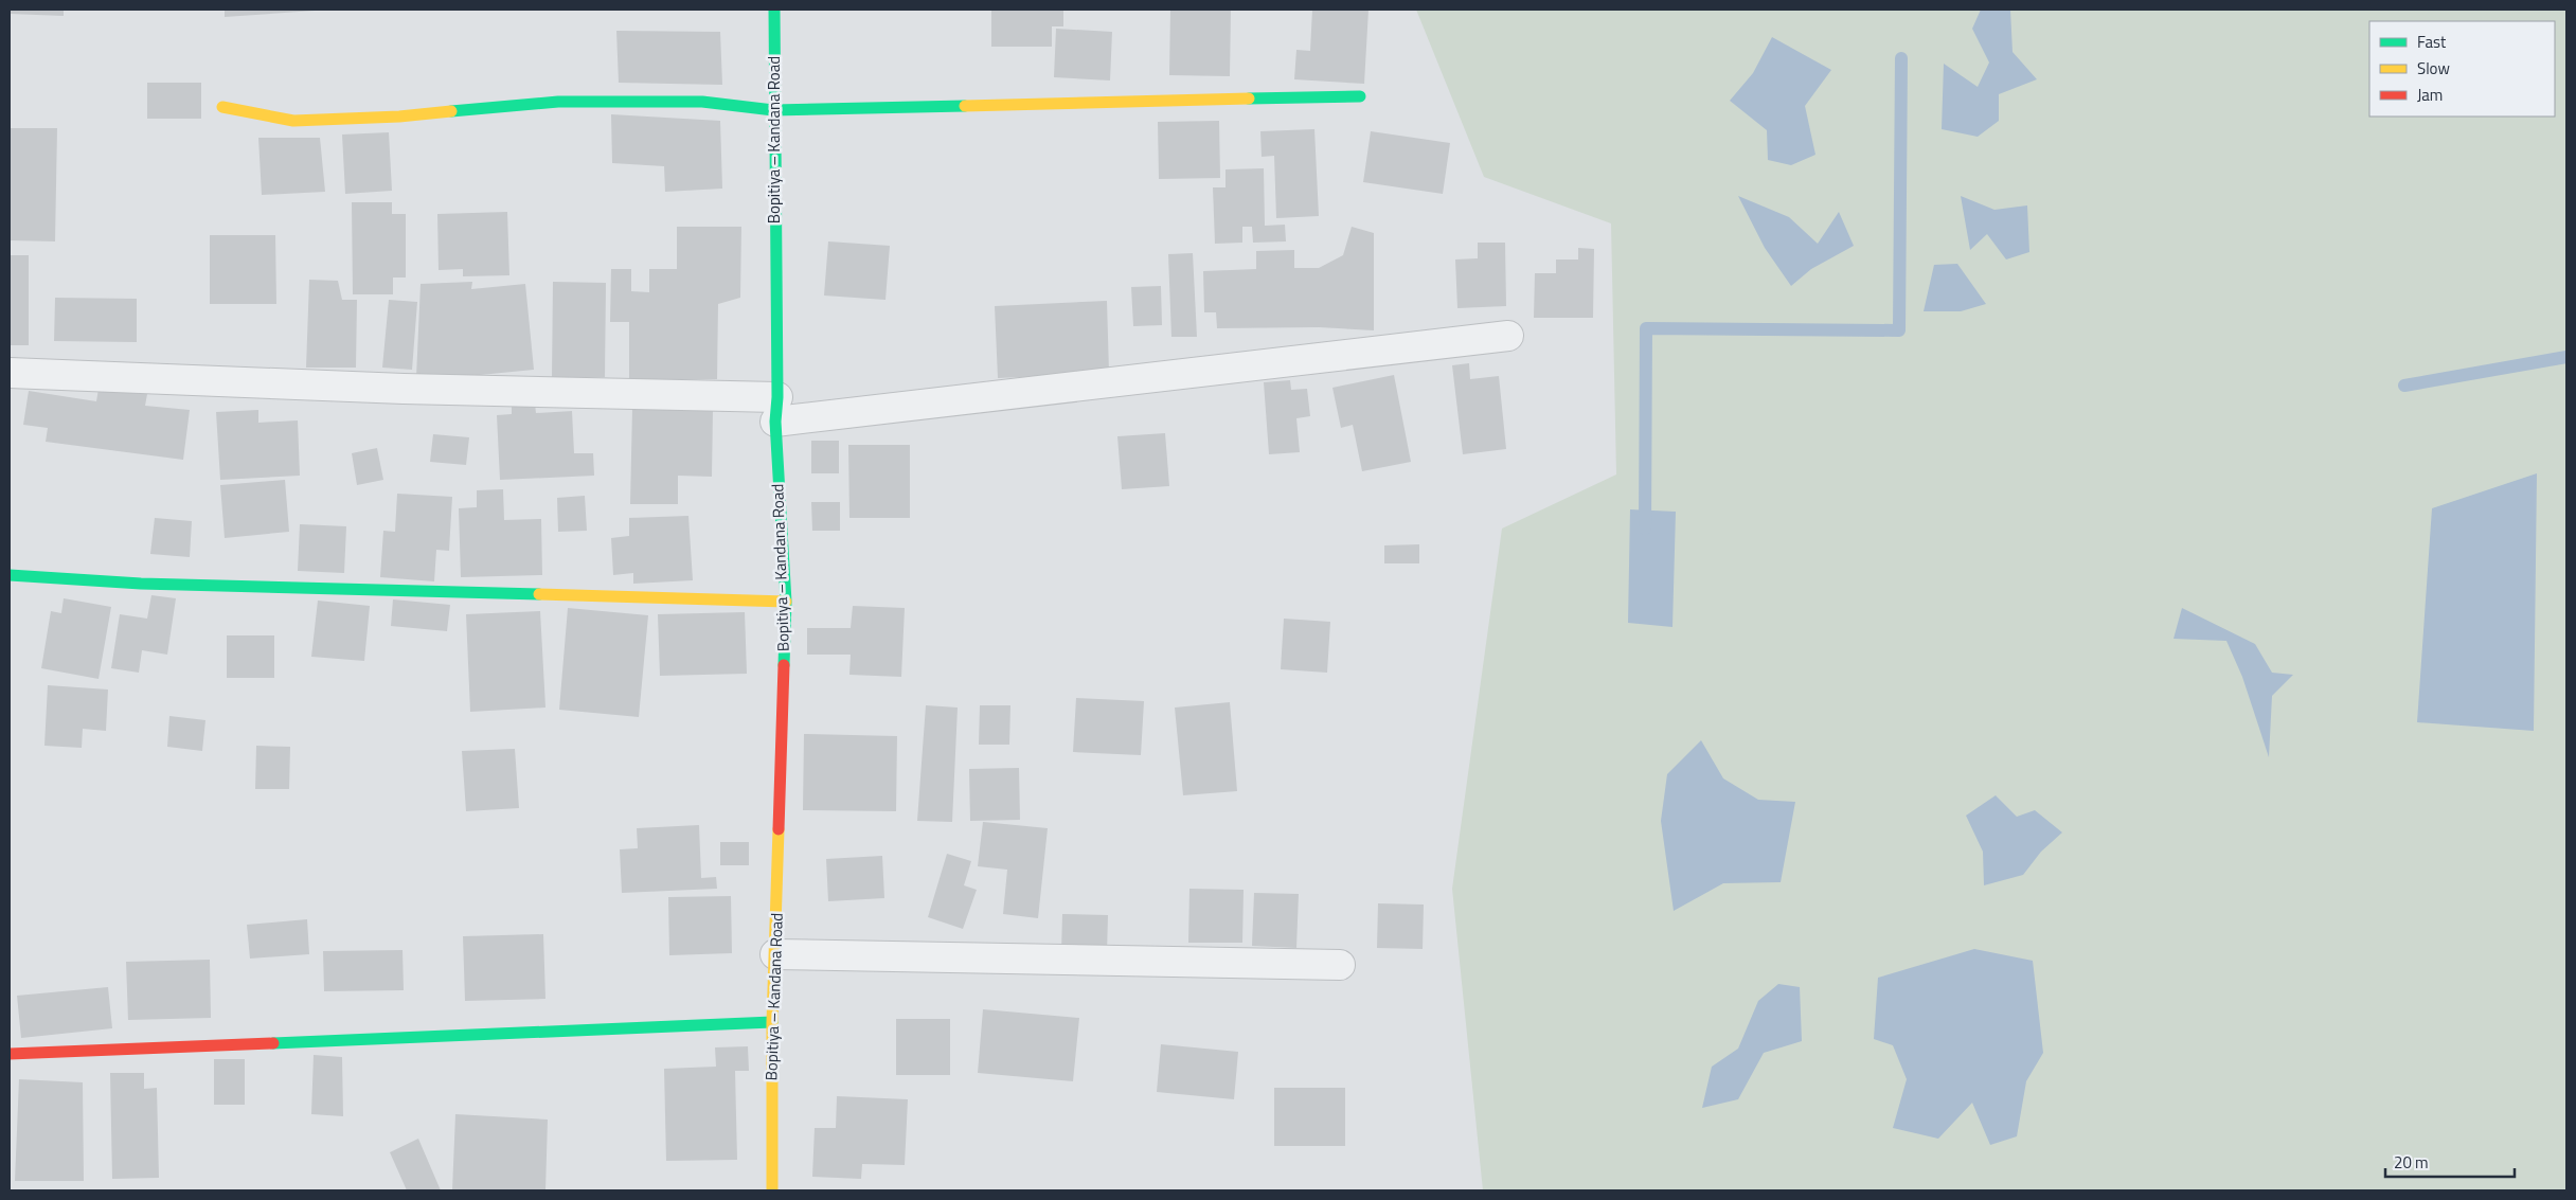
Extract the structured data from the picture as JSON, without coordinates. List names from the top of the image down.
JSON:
{
  "streets": {
    "street": ["Bopitiya – Kandana Road"]
  },
  "legend": ["Fast", "Slow", "Jam"],
  "scale_bar": "20 m"
}
